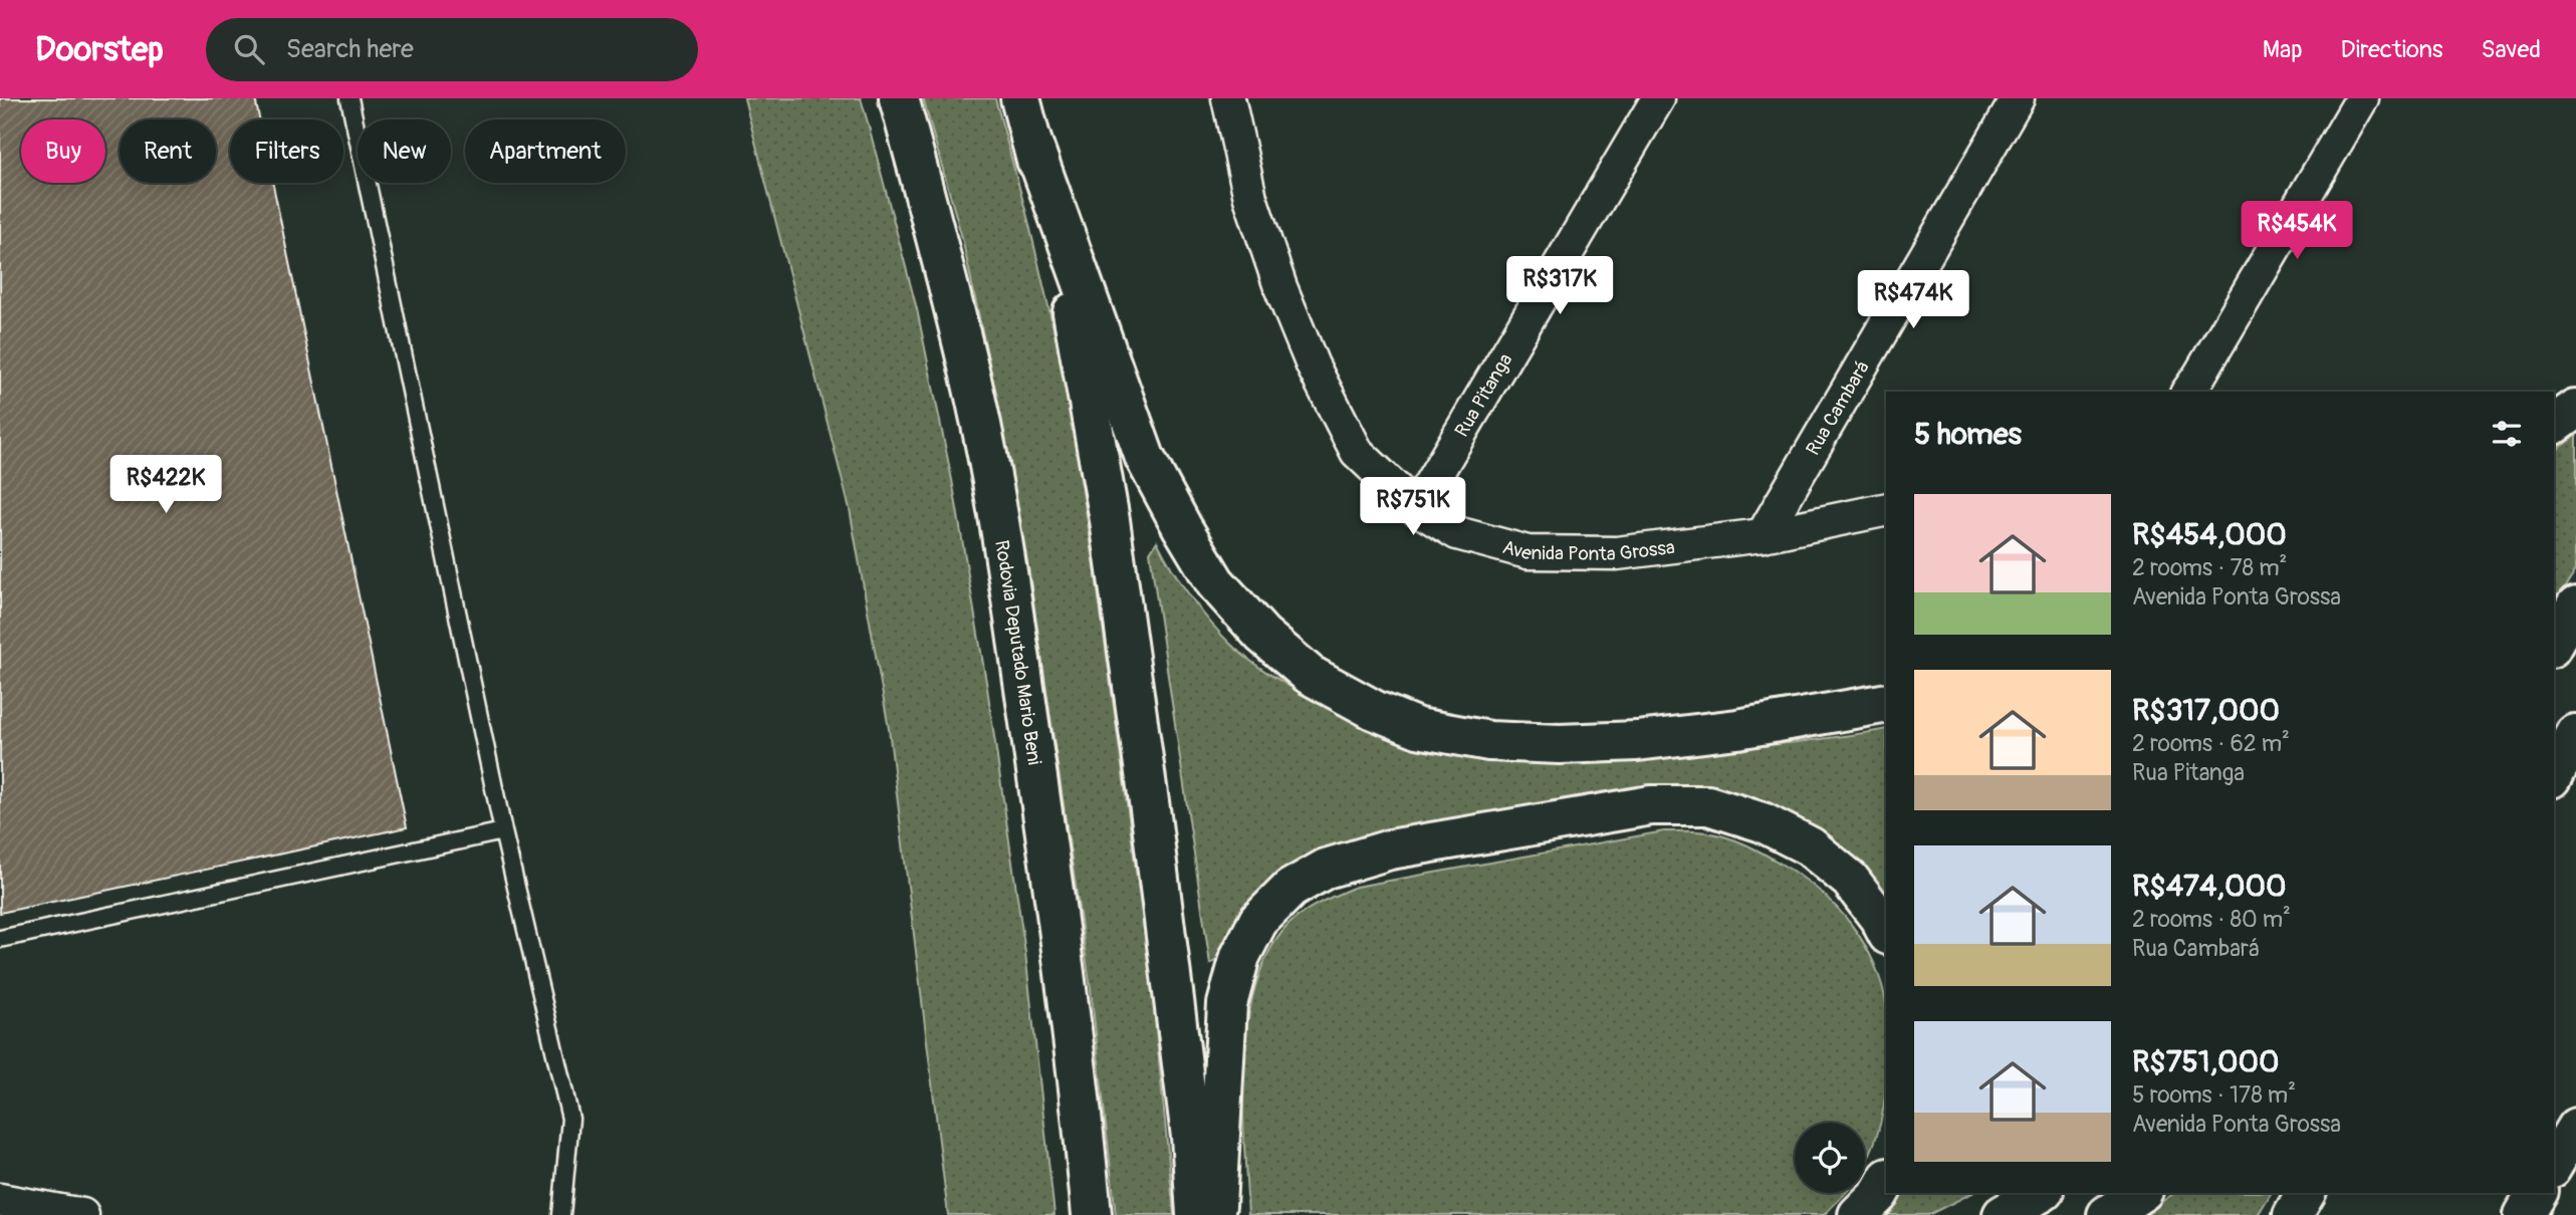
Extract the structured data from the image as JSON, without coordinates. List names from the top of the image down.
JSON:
{
  "streets": {
    "main road": ["Rodovia Deputado Mario Beni"],
    "street": ["Rua Pitanga", "Rua Cambará", "Avenida Ponta Grossa"]
  },
  "crossings": [
    ["Rua Pitanga", "Avenida Ponta Grossa"],
    ["Rua Cambará", "Avenida Ponta Grossa"]
  ],
  "page": {
    "header": "Doorstep",
    "search": "Search here",
    "nav": ["Map", "Directions", "Saved"],
    "chip": [
      "Buy",
      "Rent",
      "Filters",
      "New",
      "Apartment"
    ],
    "price": [
      "R$454K",
      "R$317K",
      "R$474K",
      "R$422K",
      "R$751K"
    ],
    "heading": "5 homes",
    "list": [
      {
        "name": "R$454,000",
        "note": "2 rooms · 78 m² · Avenida Ponta Grossa"
      },
      {
        "name": "R$317,000",
        "note": "2 rooms · 62 m² · Rua Pitanga"
      },
      {
        "name": "R$474,000",
        "note": "2 rooms · 80 m² · Rua Cambará"
      },
      {
        "name": "R$751,000",
        "note": "5 rooms · 178 m² · Avenida Ponta Grossa"
      }
    ]
  }
}
